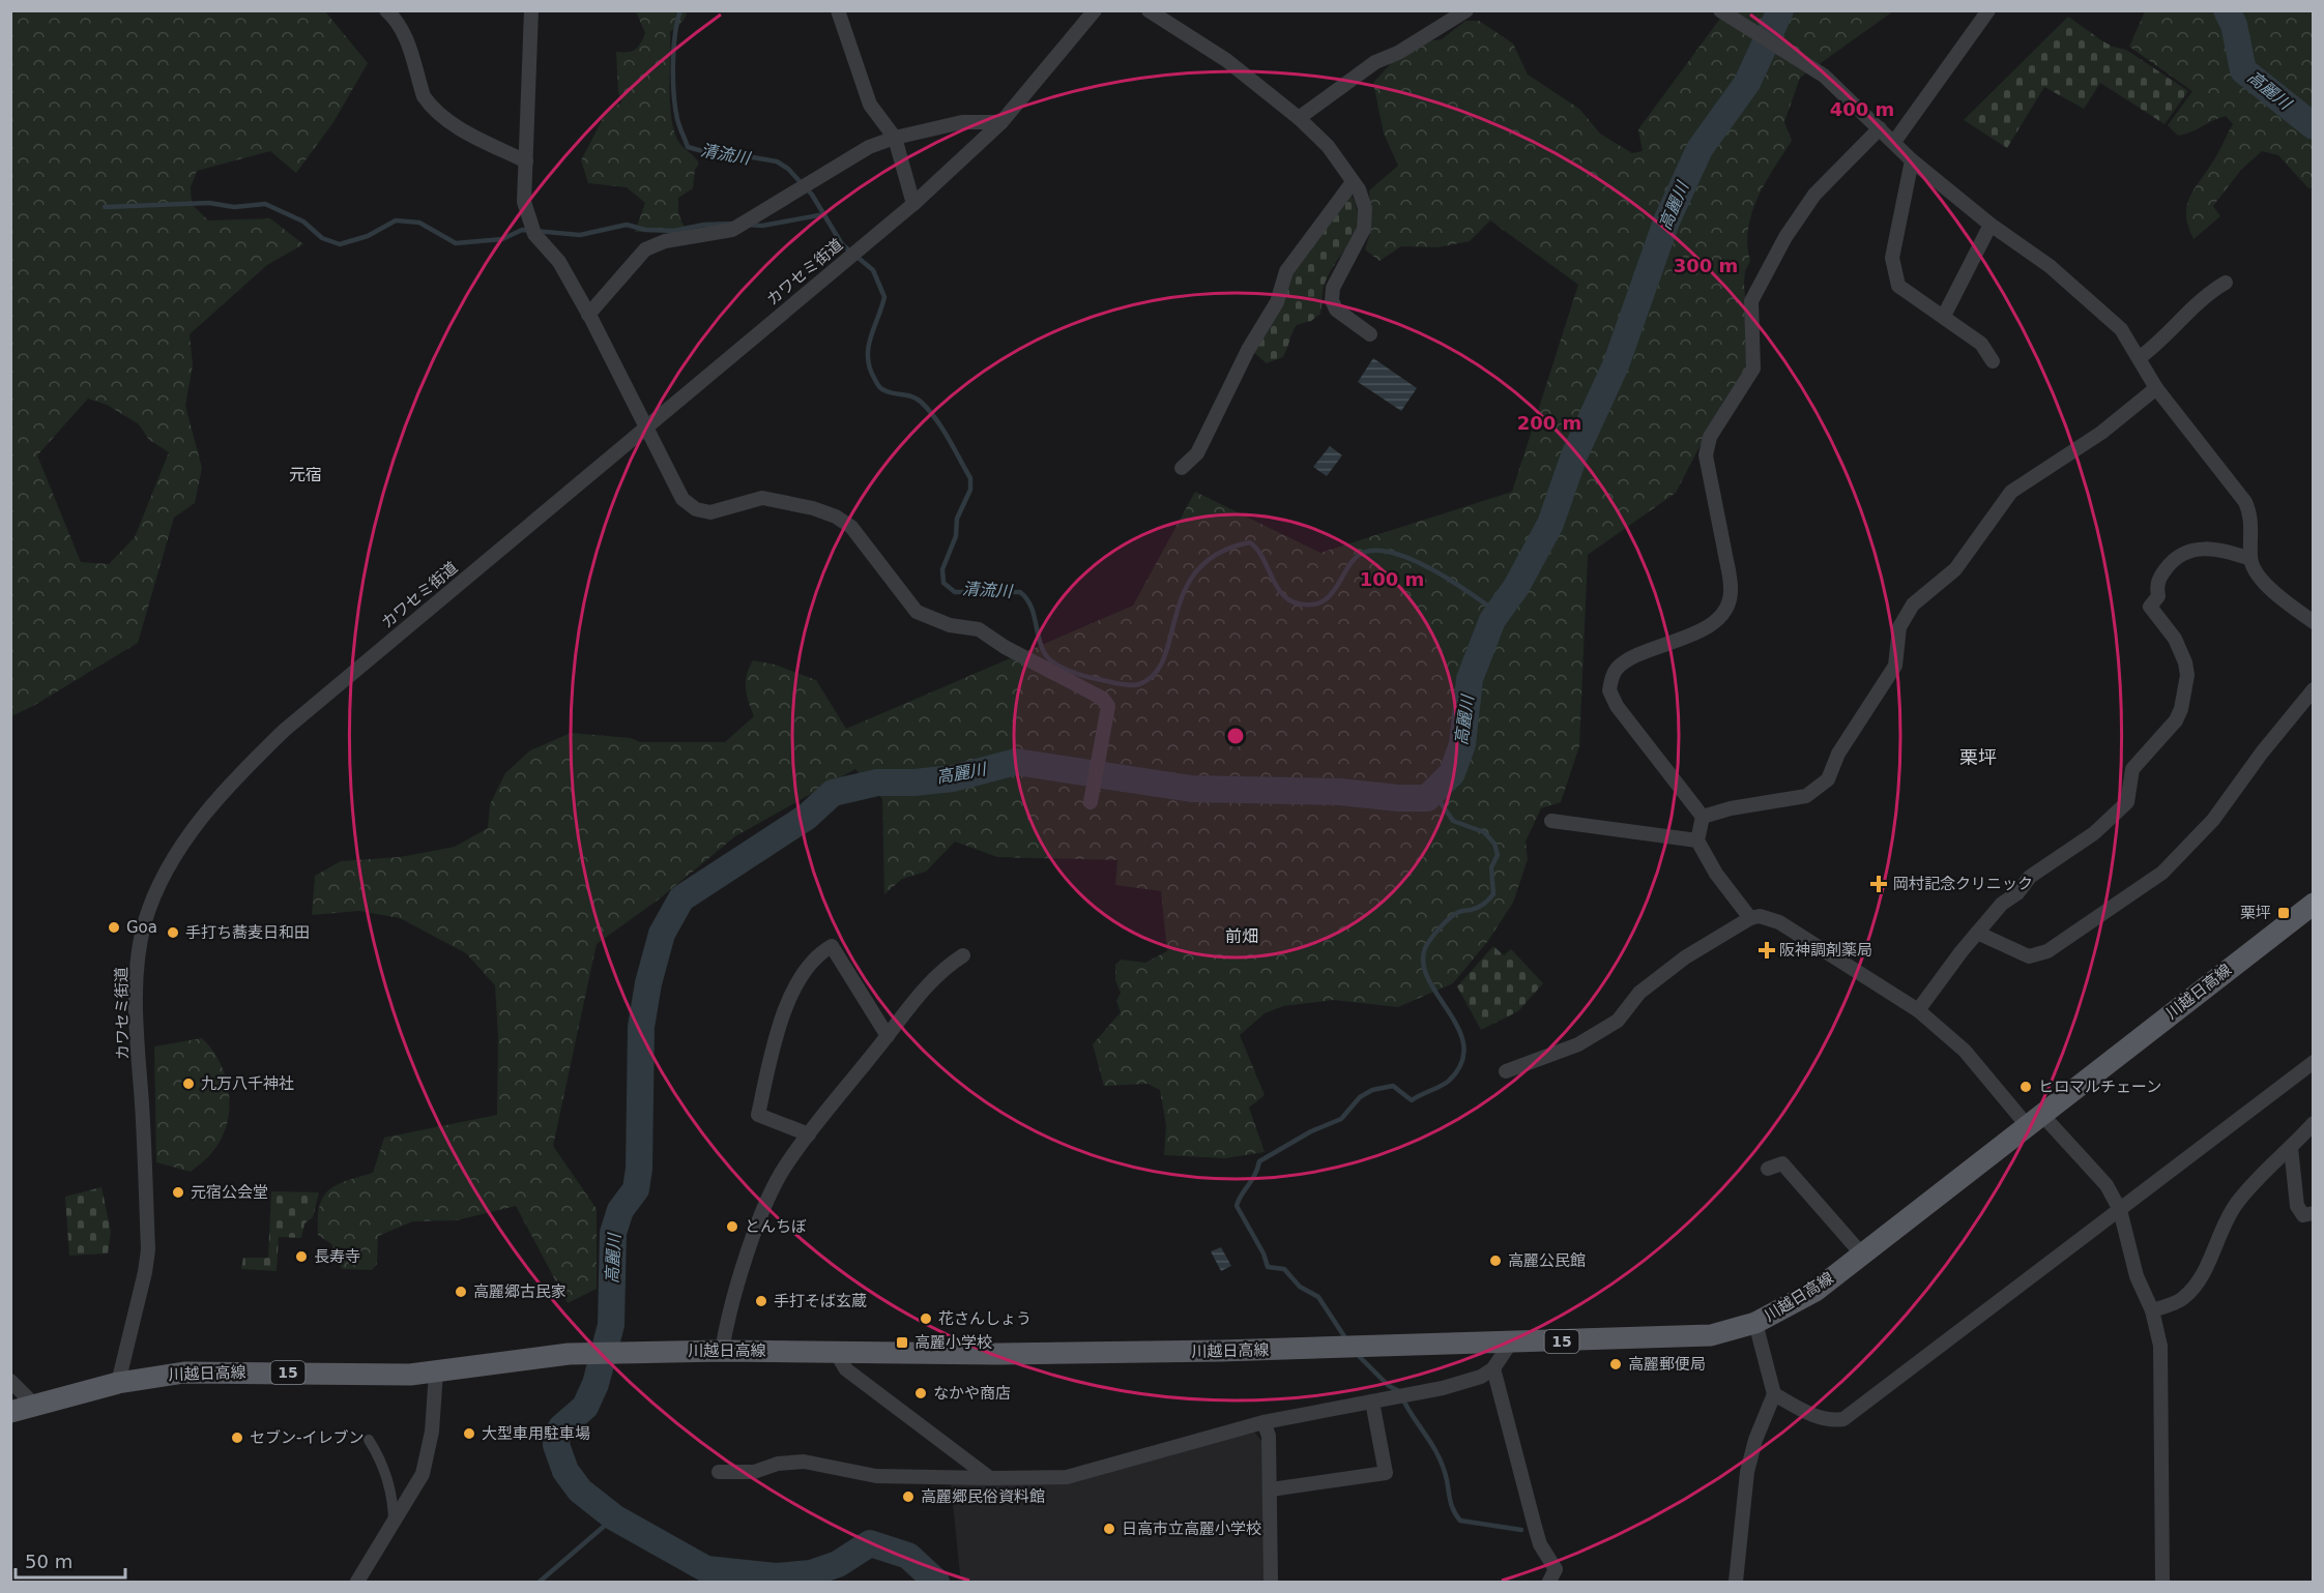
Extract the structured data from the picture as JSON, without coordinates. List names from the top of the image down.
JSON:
{
  "streets": {
    "main road": ["川越日高線", "15"],
    "street": ["カワセミ街道"]
  },
  "crossings": [
    ["カワセミ街道", "川越日高線"]
  ],
  "districts": ["元宿", "栗坪", "前畑"],
  "water": ["高麗川", "清流川"],
  "places": {
    "health": ["岡村記念クリニック", "阪神調剤薬局"],
    "transit": ["栗坪", "高麗小学校"],
    "other": [
      "Goa",
      "手打ち蕎麦日和田",
      "九万八千神社",
      "ヒロマルチェーン",
      "元宿公会堂",
      "とんちぼ",
      "長寿寺",
      "高麗公民館",
      "高麗郷古民家",
      "手打そば玄蔵",
      "花さんしょう",
      "高麗郵便局",
      "なかや商店",
      "大型車用駐車場",
      "セブン-イレブン",
      "高麗郷民俗資料館",
      "日高市立高麗小学校"
    ]
  },
  "scale_bar": "50 m",
  "rings": [
    "400 m",
    "300 m",
    "200 m",
    "100 m"
  ]
}
